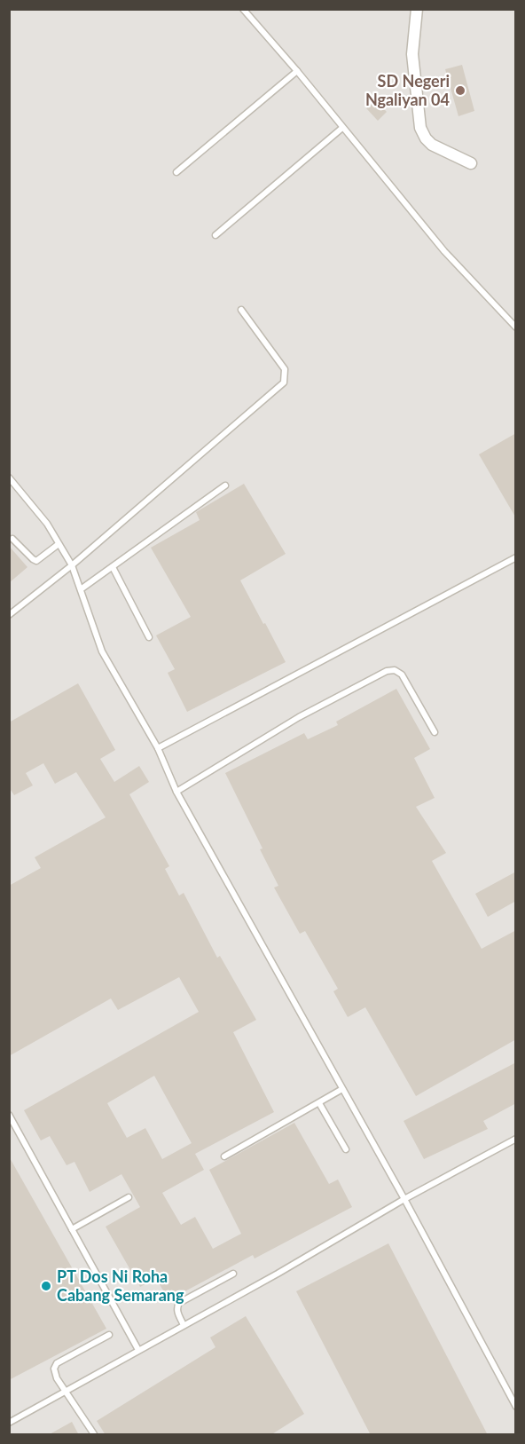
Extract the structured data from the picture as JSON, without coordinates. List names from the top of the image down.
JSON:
{
  "places": ["SD Negeri Ngaliyan 04", "PT Dos Ni Roha Cabang Semarang"]
}
